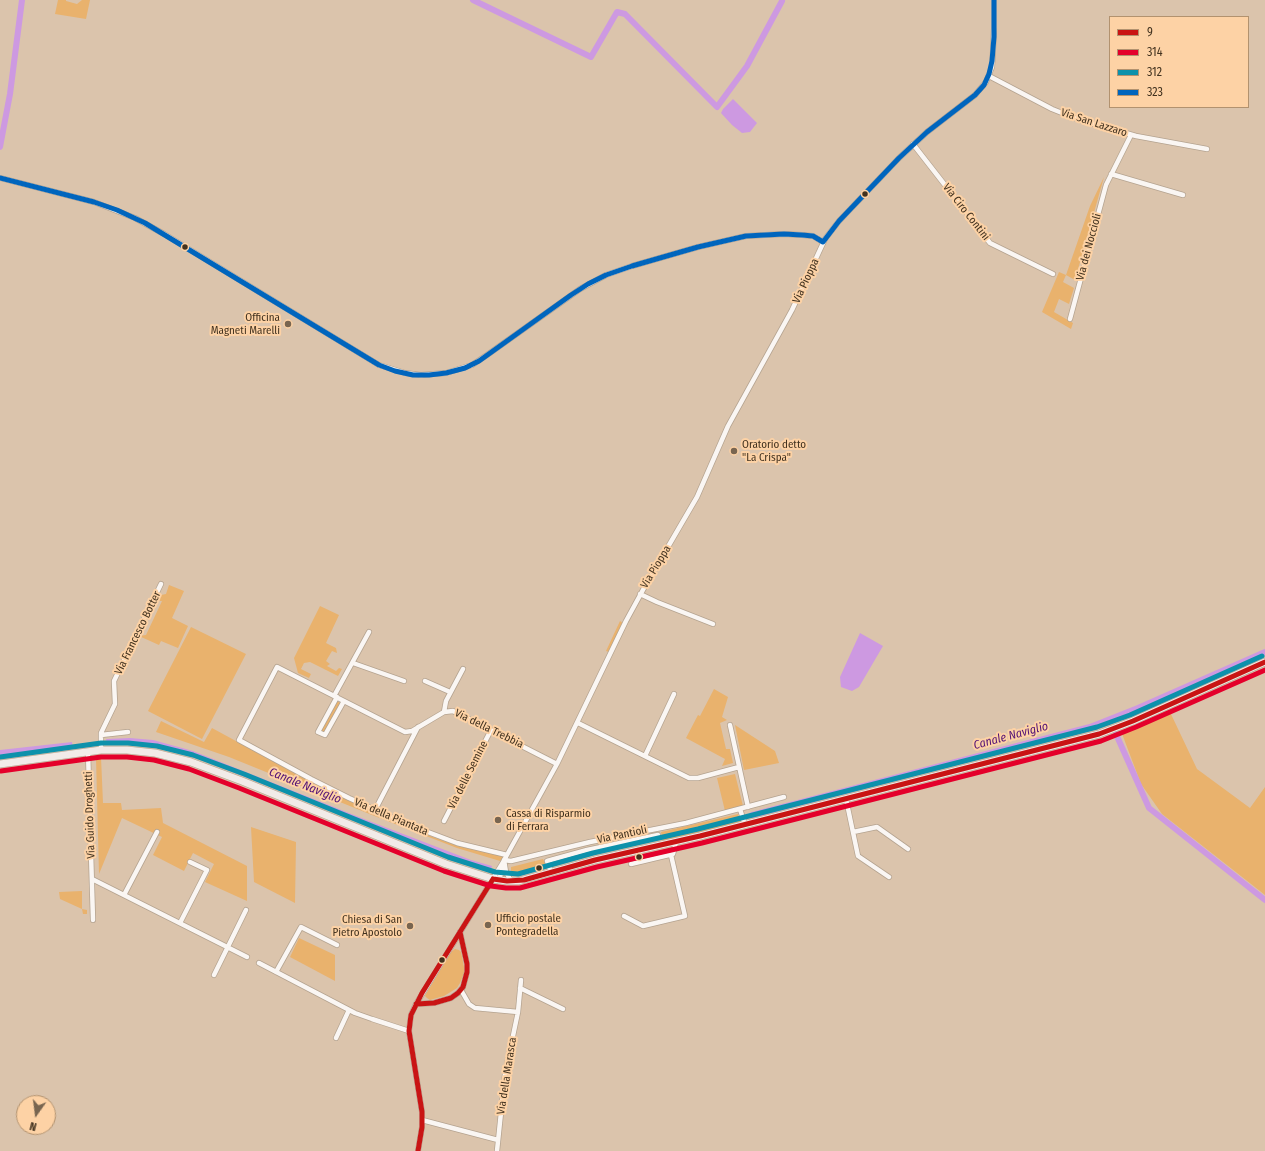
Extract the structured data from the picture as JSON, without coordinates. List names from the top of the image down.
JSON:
{
  "streets": {
    "street": [
      "Via San Lazzaro",
      "Via Ciro Contini",
      "Via dei Noccioli",
      "Via Pioppa",
      "Via Francesco Botter",
      "Via della Trebbia",
      "Via delle Semine",
      "Via Guido Droghetti",
      "Via della Piantata",
      "Via Pantioli",
      "Via della Marasca"
    ]
  },
  "crossings": [
    ["Via San Lazzaro", "Via dei Noccioli"],
    ["Via San Lazzaro", "Via Pioppa"],
    ["Via Ciro Contini", "Via Pioppa"],
    ["Via Pioppa", "Via della Trebbia"],
    ["Via Pioppa", "Via della Piantata"],
    ["Via Pioppa", "Via Pantioli"],
    ["Via della Trebbia", "Via delle Semine"],
    ["Via della Trebbia", "Via della Piantata"]
  ],
  "water": ["Canale Naviglio"],
  "places": [
    "Officina Magneti Marelli",
    "Oratorio detto \"La Crispa\"",
    "Cassa di Risparmio di Ferrara",
    "Ufficio postale Pontegradella",
    "Chiesa di San Pietro Apostolo"
  ],
  "lines": [
    "transit line 323",
    "transit line 312",
    "transit line 9",
    "transit line 314"
  ],
  "legend": [
    "9",
    "314",
    "312",
    "323"
  ],
  "north": "bottom"
}
